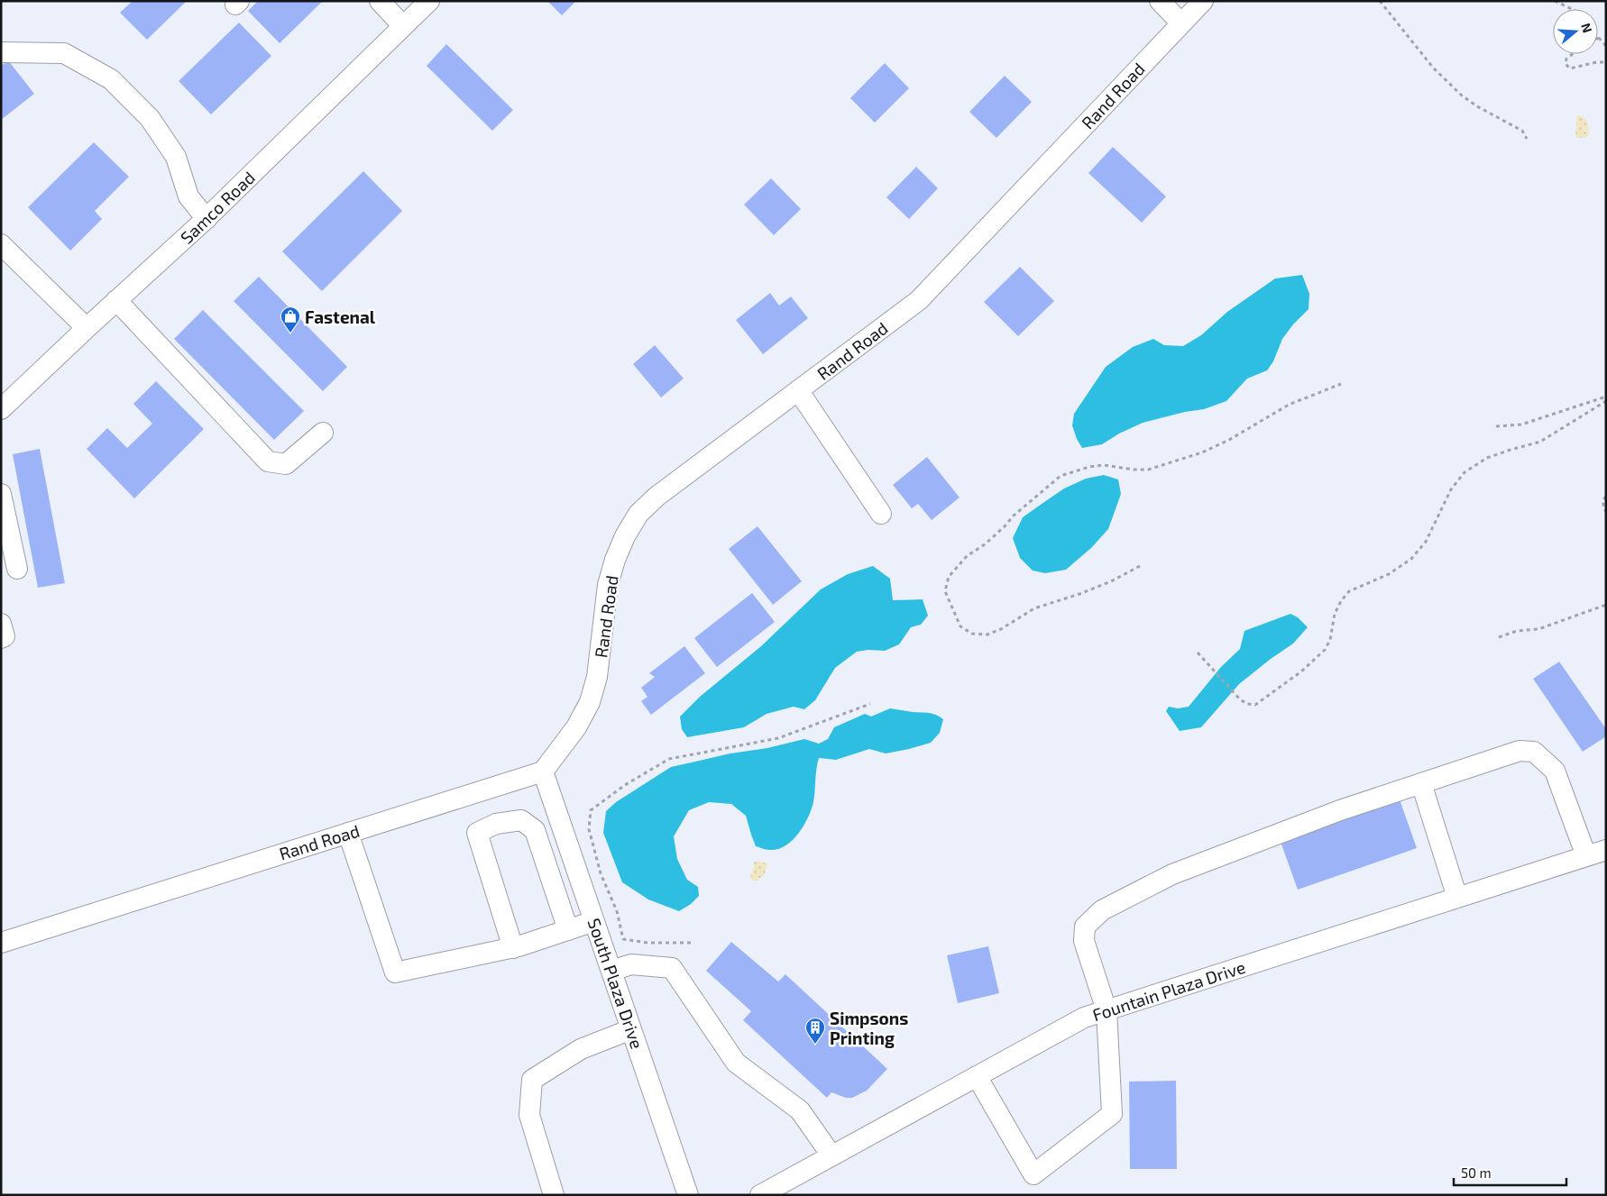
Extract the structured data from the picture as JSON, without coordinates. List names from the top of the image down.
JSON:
{
  "streets": {
    "street": [
      "Rand Road",
      "Samco Road",
      "South Plaza Drive",
      "Fountain Plaza Drive"
    ]
  },
  "crossings": [
    ["Rand Road", "South Plaza Drive"]
  ],
  "places": {
    "shop": ["Fastenal"],
    "building": ["Simpsons Printing"]
  },
  "scale_bar": "50 m",
  "north": "right"
}
